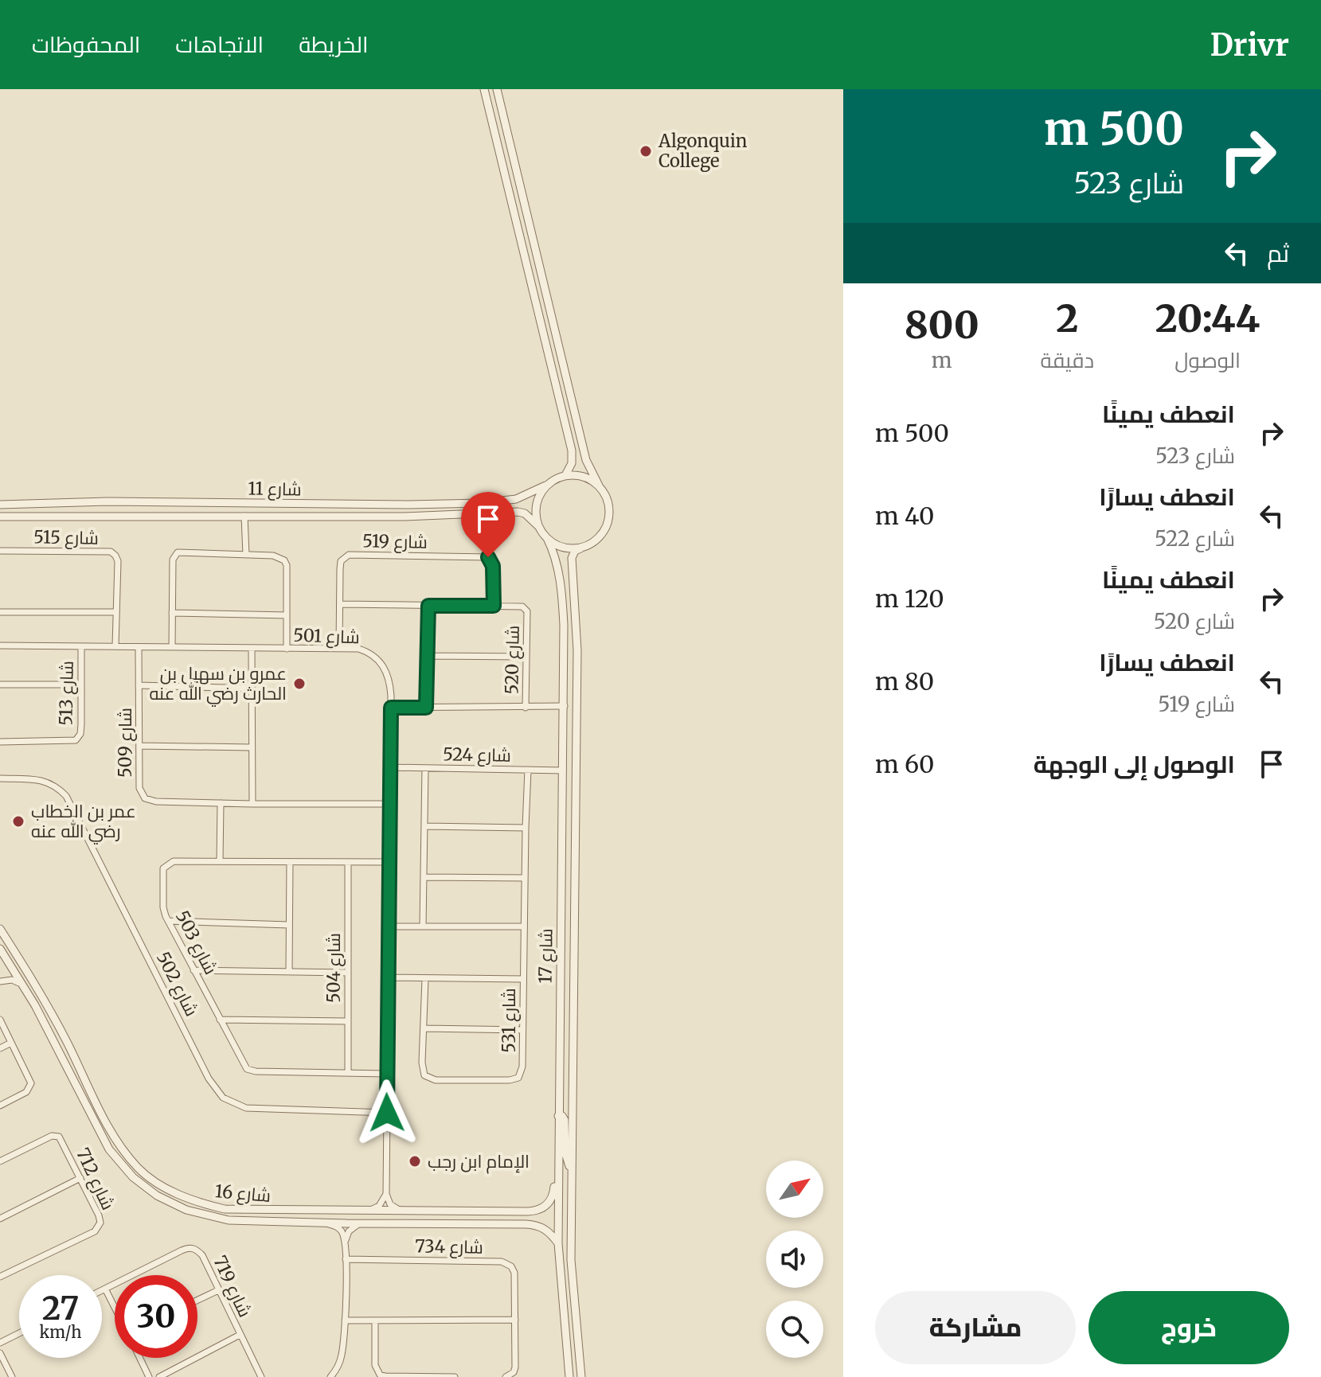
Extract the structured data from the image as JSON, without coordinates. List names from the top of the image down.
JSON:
{
  "streets": {
    "street": [
      "شارع 11",
      "شارع 515",
      "شارع 519",
      "شارع 501",
      "شارع 520",
      "شارع 513",
      "شارع 509",
      "شارع 524",
      "شارع 503",
      "شارع 17",
      "شارع 504",
      "شارع 502",
      "شارع 531",
      "شارع 712",
      "شارع 16",
      "شارع 734",
      "شارع 719"
    ]
  },
  "crossings": [
    ["شارع 11", "شارع 17"],
    ["شارع 515", "شارع 501"],
    ["شارع 519", "شارع 501"],
    ["شارع 519", "شارع 520"],
    ["شارع 501", "شارع 513"],
    ["شارع 501", "شارع 509"],
    ["شارع 501", "شارع 524"],
    ["شارع 501", "شارع 503"],
    ["شارع 501", "شارع 502"],
    ["شارع 524", "شارع 17"],
    ["شارع 524", "شارع 531"],
    ["شارع 503", "شارع 504"],
    ["شارع 17", "شارع 16"]
  ],
  "places": [
    "Algonquin College",
    "عمرو بن سهيل بن الحارث رضي الله عنه",
    "عمر بن الخطاب رضي الله عنه",
    "الإمام ابن رجب"
  ],
  "north": "top right",
  "page": {
    "header": "Drivr",
    "nav": ["الخريطة", "الاتجاهات", "المحفوظات"],
    "turn": ["500 m", "شارع 523"],
    "then": "ثم",
    "eta": [
      "20:44",
      "الوصول",
      "2",
      "دقيقة",
      "800",
      "m"
    ],
    "list": [
      {
        "name": "انعطف يمينًا",
        "note": "شارع 523",
        "value": "500 m"
      },
      {
        "name": "انعطف يسارًا",
        "note": "شارع 522",
        "value": "40 m"
      },
      {
        "name": "انعطف يمينًا",
        "note": "شارع 520",
        "value": "120 m"
      },
      {
        "name": "انعطف يسارًا",
        "note": "شارع 519",
        "value": "80 m"
      },
      {
        "name": "الوصول إلى الوجهة",
        "value": "60 m"
      }
    ],
    "speed": "27 km/h",
    "limit": "30",
    "buttons": ["خروج", "مشاركة"]
  }
}
